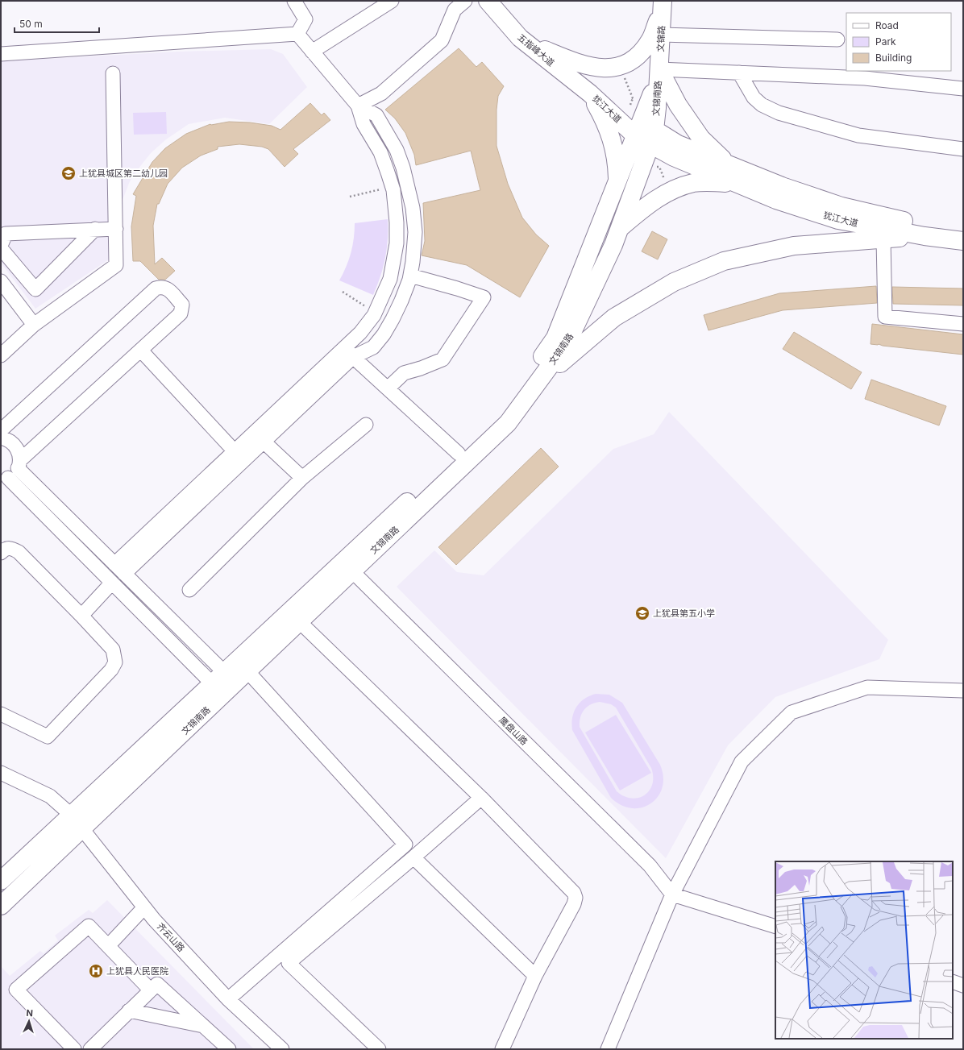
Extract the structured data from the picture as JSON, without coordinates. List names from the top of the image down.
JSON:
{
  "streets": {
    "main road": [
      "文锦路",
      "五指峰大道",
      "文锦南路",
      "犹江大道"
    ],
    "street": ["鹰盘山路", "齐云山路"]
  },
  "crossings": [
    ["文锦路", "文锦南路"],
    ["五指峰大道", "犹江大道"],
    ["文锦南路", "犹江大道"],
    ["文锦南路", "鹰盘山路"],
    ["文锦南路", "齐云山路"]
  ],
  "places": {
    "school or university": ["上犹县城区第二幼儿园", "上犹县第五小学"],
    "hospital": ["上犹县人民医院"]
  },
  "legend": ["Road", "Park", "Building"],
  "scale_bar": "50 m",
  "north": "top"
}
